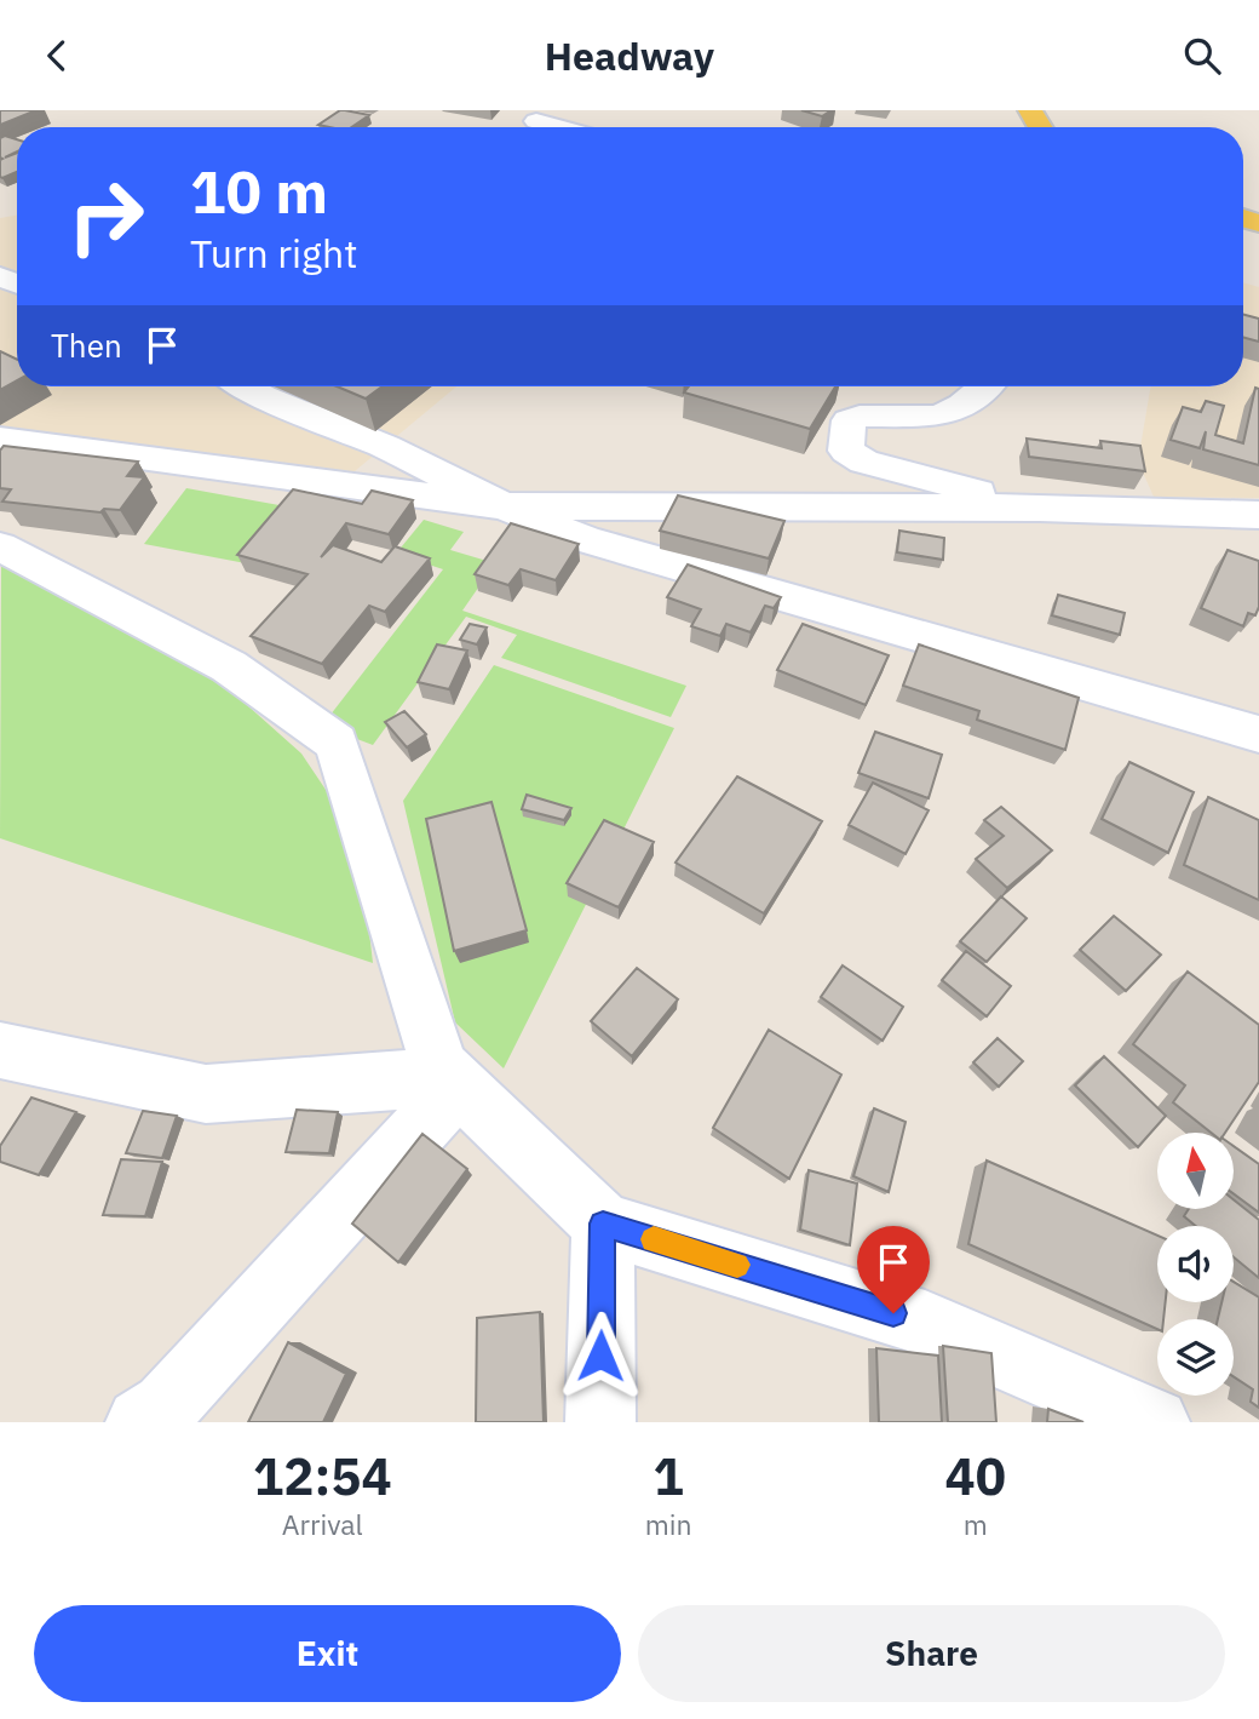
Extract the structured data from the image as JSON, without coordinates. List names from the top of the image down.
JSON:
{
  "north": "top",
  "page": {
    "header": "Headway",
    "turn": ["10 m", "Turn right"],
    "then": "Then",
    "eta": [
      "12:54",
      "Arrival",
      "1",
      "min",
      "40",
      "m"
    ],
    "buttons": ["Exit", "Share"]
  }
}
